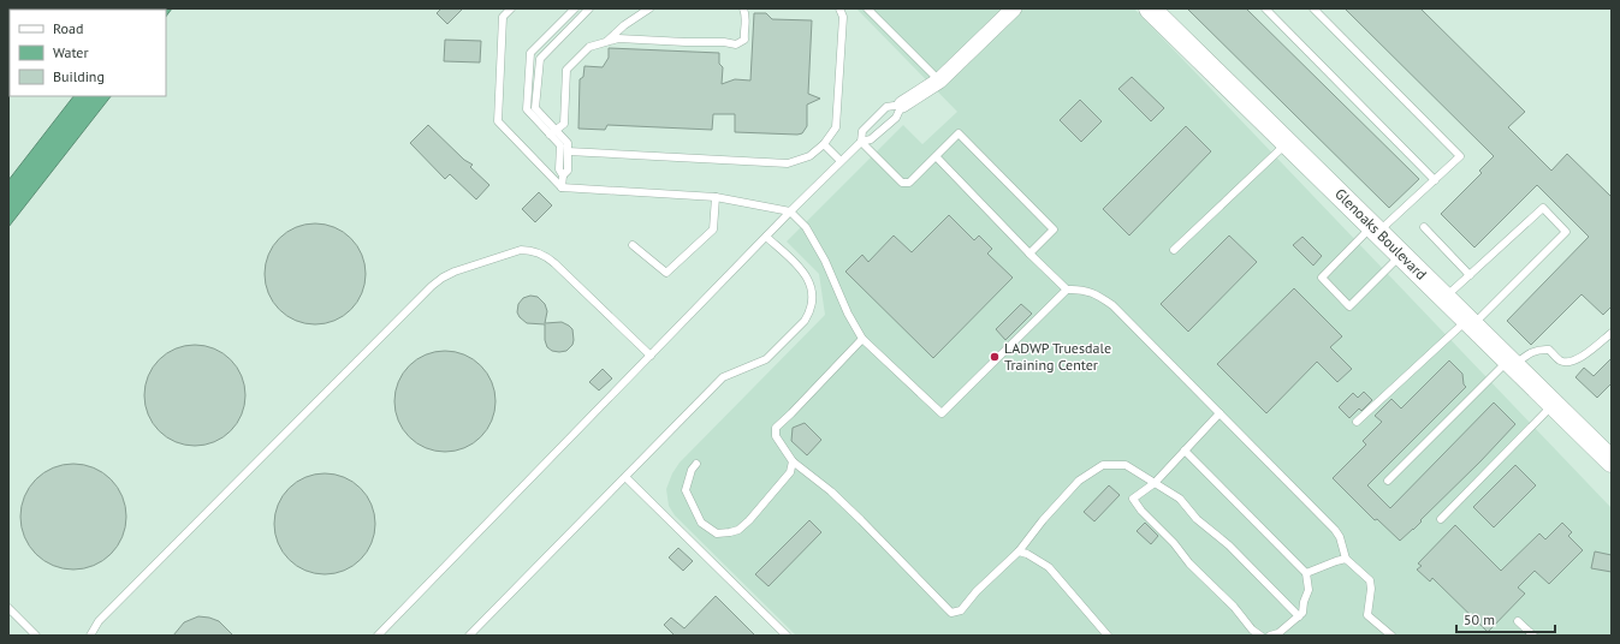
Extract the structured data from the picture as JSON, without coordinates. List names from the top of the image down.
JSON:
{
  "streets": {
    "main road": ["Glenoaks Boulevard"]
  },
  "places": ["LADWP Truesdale Training Center"],
  "legend": ["Road", "Water", "Building"],
  "scale_bar": "50 m"
}
